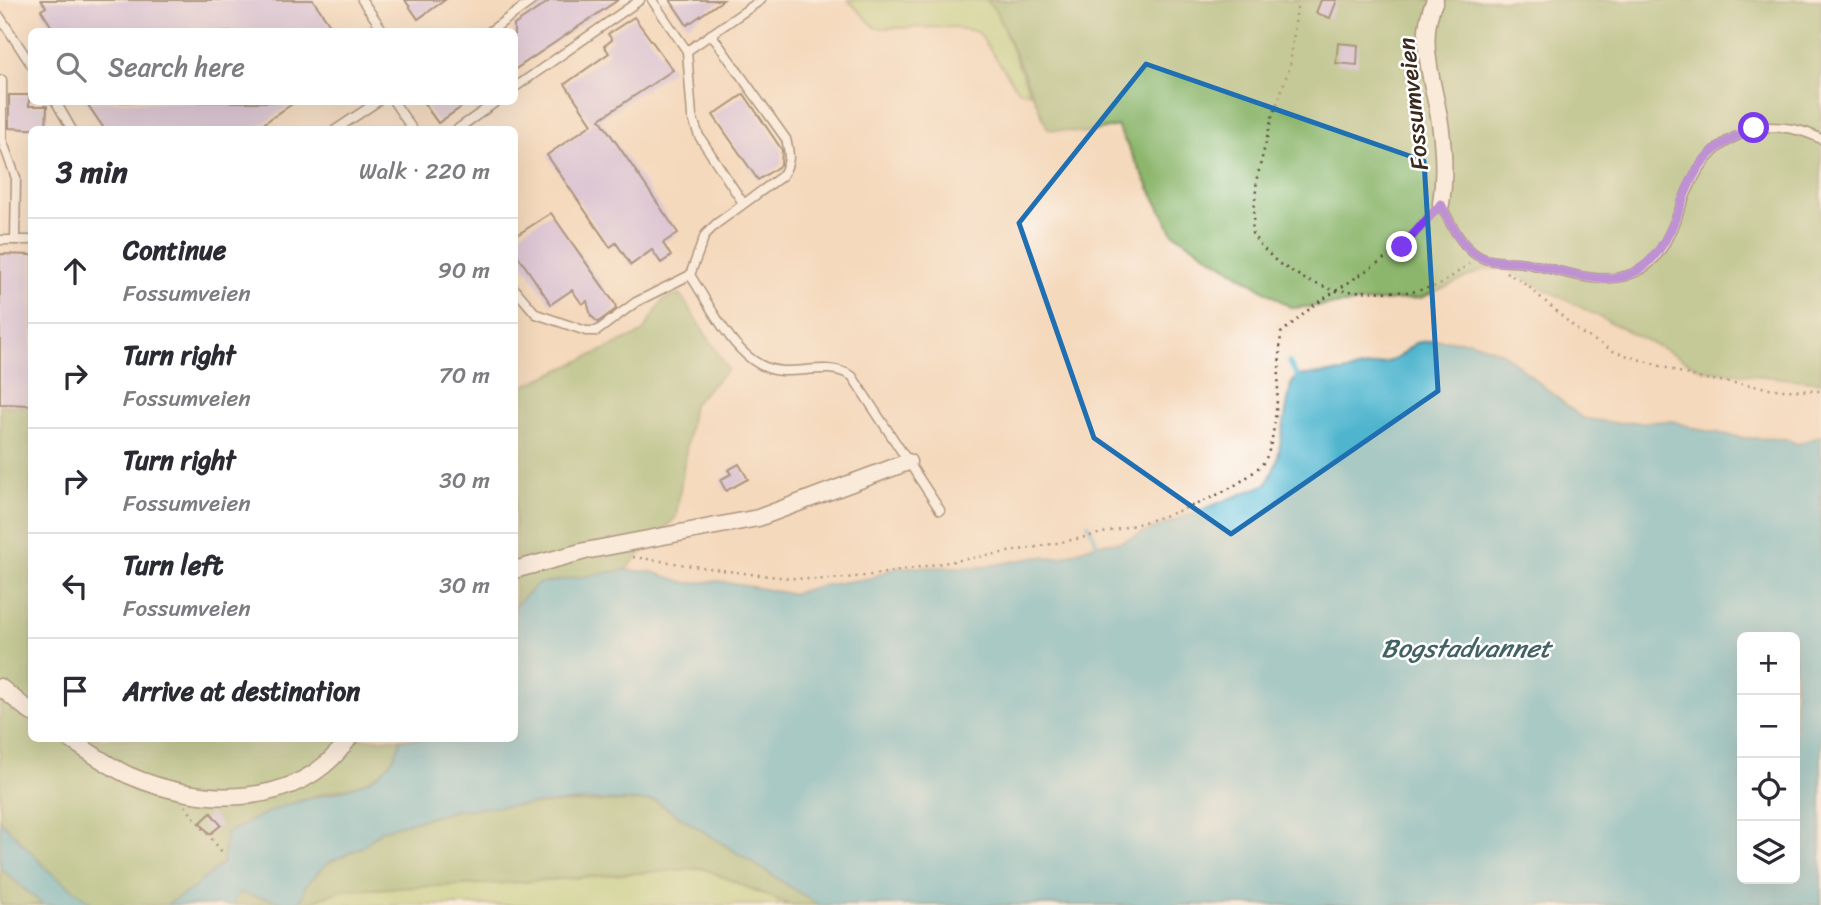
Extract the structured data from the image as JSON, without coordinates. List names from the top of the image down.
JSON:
{
  "streets": {
    "street": ["Fossumveien"]
  },
  "water": ["Bogstadvannet"],
  "page": {
    "search": "Search here",
    "heading": ["3 min", "Walk · 220 m"],
    "list": [
      ["Continue", "Fossumveien", "90 m"],
      ["Turn right", "Fossumveien", "70 m"],
      ["Turn right", "Fossumveien", "30 m"],
      ["Turn left", "Fossumveien", "30 m"],
      "Arrive at destination"
    ],
    "map_buttons": ["+", "−"]
  }
}
